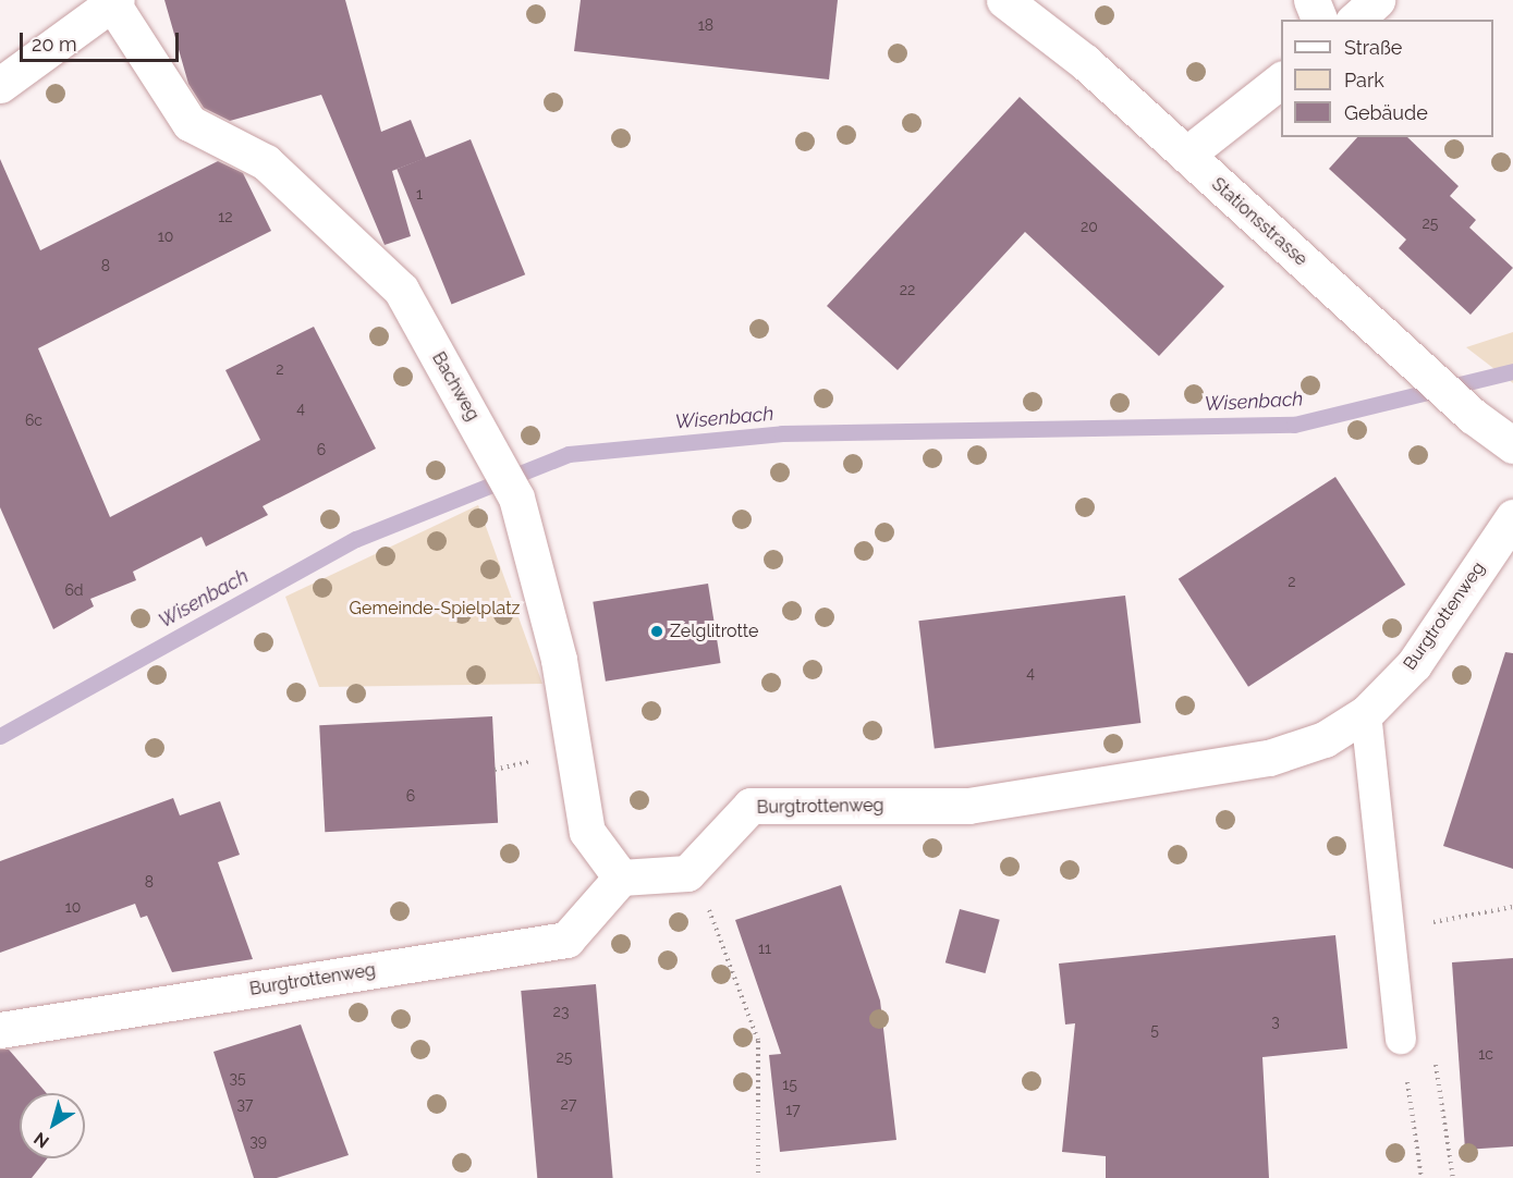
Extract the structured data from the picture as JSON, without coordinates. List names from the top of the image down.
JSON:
{
  "streets": {
    "street": ["Stationsstrasse", "Bachweg", "Burgtrottenweg"]
  },
  "crossings": [
    ["Bachweg", "Burgtrottenweg"]
  ],
  "water": ["Wisenbach"],
  "parks": ["Gemeinde-Spielplatz"],
  "places": ["Zelglitrotte"],
  "house_numbers": [
    "18",
    "1",
    "12",
    "25",
    "20",
    "10",
    "8",
    "22",
    "2",
    "4",
    "6c",
    "6",
    "2",
    "6d",
    "4",
    "6",
    "8",
    "10",
    "11",
    "23",
    "3",
    "5",
    "1c",
    "25",
    "35",
    "15",
    "37",
    "27",
    "17",
    "39"
  ],
  "legend": ["Straße", "Park", "Gebäude"],
  "scale_bar": "20 m",
  "north": "bottom left"
}
